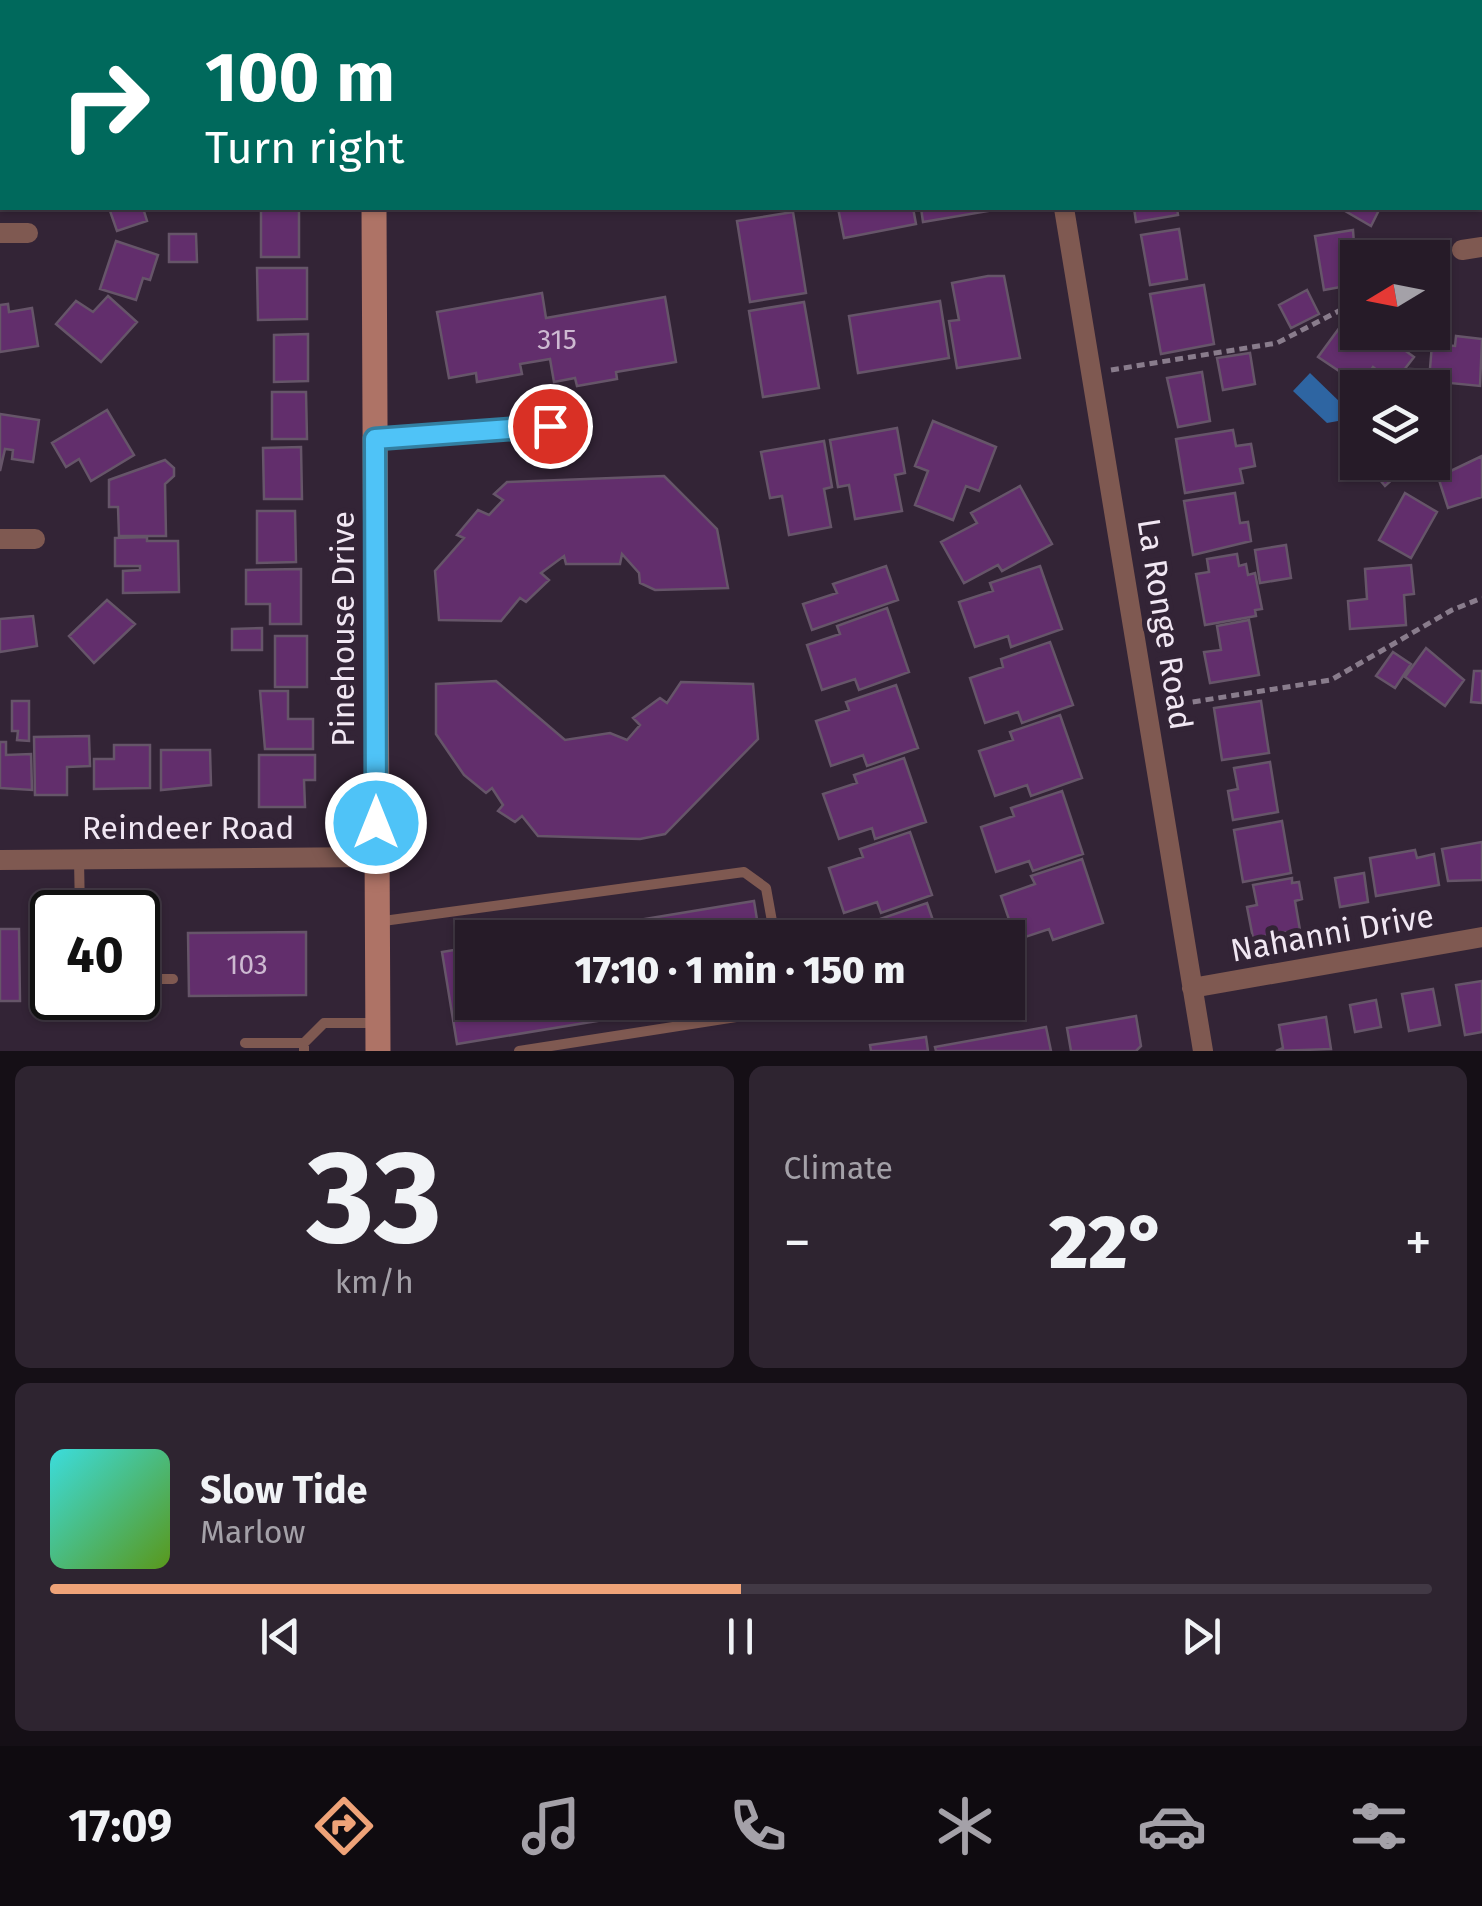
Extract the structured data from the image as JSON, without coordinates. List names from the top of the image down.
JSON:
{
  "streets": {
    "street": [
      "La Ronge Road",
      "Pinehouse Drive",
      "Reindeer Road",
      "Nahanni Drive"
    ]
  },
  "crossings": [
    ["La Ronge Road", "Nahanni Drive"],
    ["Pinehouse Drive", "Reindeer Road"]
  ],
  "house_numbers": ["315", "103"],
  "north": "left",
  "page": {
    "turn": ["100 m", "Turn right"],
    "limit": "40",
    "trip": "17:10 · 1 min · 150 m",
    "tile": [
      ["33", "km/h"],
      "Climate"
    ],
    "heat": ["−", "22°", "+"],
    "song": ["Slow Tide", "Marlow"],
    "tabs": "17:09"
  }
}
